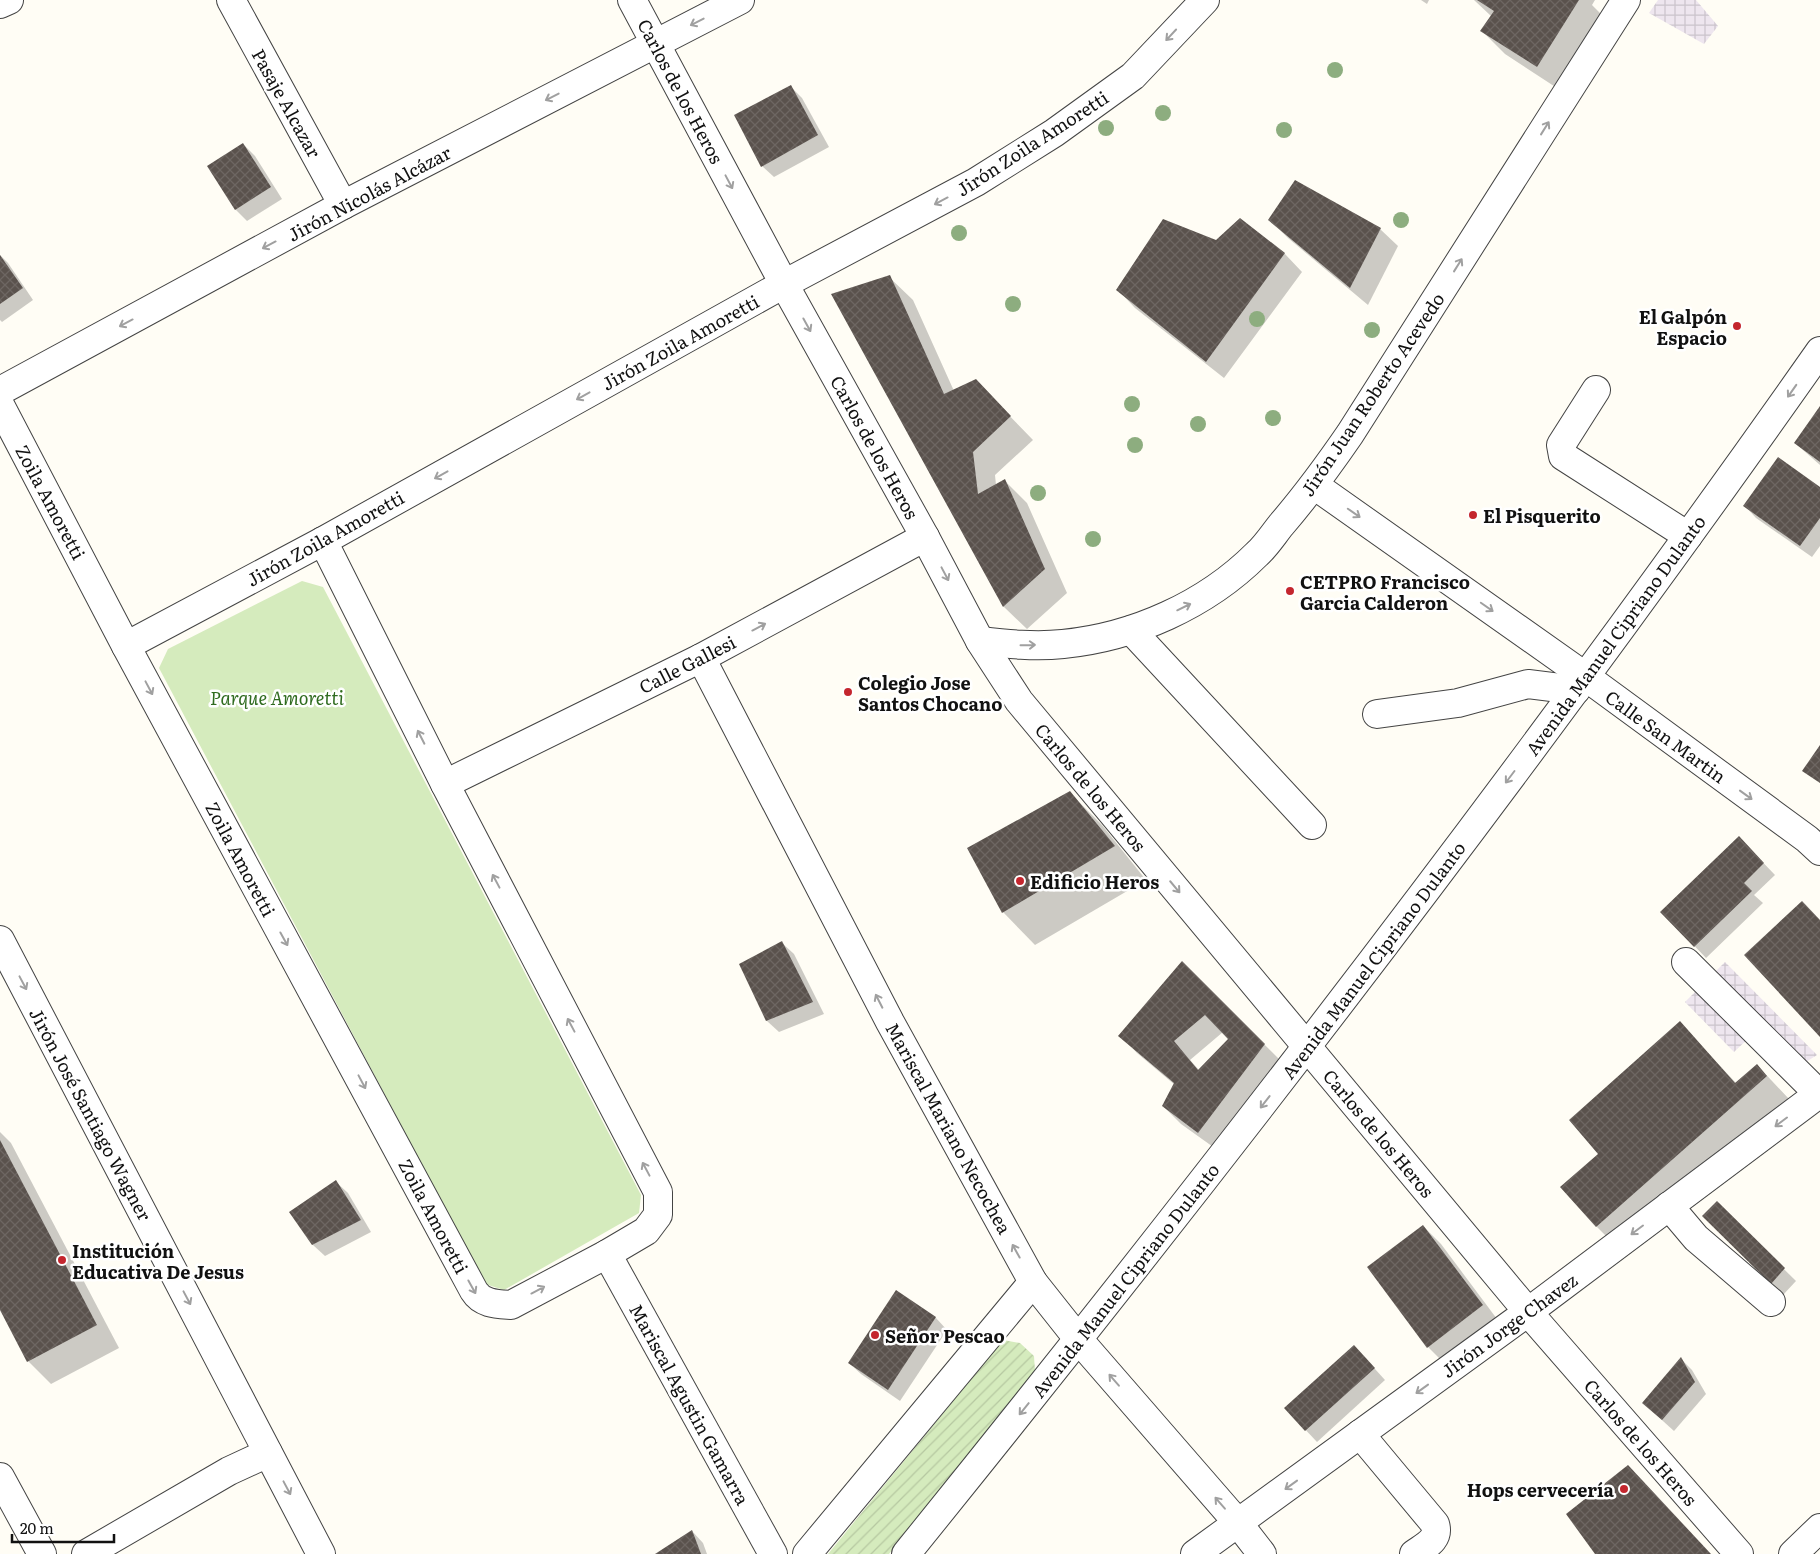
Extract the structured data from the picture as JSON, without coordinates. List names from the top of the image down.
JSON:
{
  "streets": {
    "street": [
      "Carlos de los Heros",
      "Pasaje Alcazar",
      "Jirón Zoila Amoretti",
      "Jirón Nicolás Alcázar",
      "Jirón Juan Roberto Acevedo",
      "Zoila Amoretti",
      "Avenida Manuel Cipriano Dulanto",
      "Calle Gallesi",
      "Calle San Martin",
      "Jirón José Santiago Wagner",
      "Mariscal Mariano Necochea",
      "Jirón Jorge Chavez",
      "Mariscal Agustin Gamarra"
    ]
  },
  "crossings": [
    ["Carlos de los Heros", "Jirón Zoila Amoretti"],
    ["Carlos de los Heros", "Jirón Nicolás Alcázar"],
    ["Carlos de los Heros", "Jirón Juan Roberto Acevedo"],
    ["Carlos de los Heros", "Avenida Manuel Cipriano Dulanto"],
    ["Carlos de los Heros", "Calle Gallesi"],
    ["Carlos de los Heros", "Jirón Jorge Chavez"],
    ["Pasaje Alcazar", "Jirón Nicolás Alcázar"],
    ["Jirón Zoila Amoretti", "Zoila Amoretti"],
    ["Jirón Juan Roberto Acevedo", "Calle San Martin"],
    ["Zoila Amoretti", "Mariscal Agustin Gamarra"],
    ["Avenida Manuel Cipriano Dulanto", "Calle San Martin"],
    ["Avenida Manuel Cipriano Dulanto", "Mariscal Mariano Necochea"],
    ["Calle Gallesi", "Mariscal Mariano Necochea"],
    ["Mariscal Mariano Necochea", "Jirón Jorge Chavez"]
  ],
  "one_way": [
    "Carlos de los Heros",
    "Jirón Zoila Amoretti",
    "Jirón Nicolás Alcázar",
    "Jirón Juan Roberto Acevedo",
    "Avenida Manuel Cipriano Dulanto",
    "Calle Gallesi",
    "Calle San Martin",
    "Jirón José Santiago Wagner",
    "Mariscal Mariano Necochea",
    "Jirón Jorge Chavez"
  ],
  "parks": ["Parque Amoretti"],
  "places": [
    "El Galpón Espacio",
    "El Pisquerito",
    "CETPRO Francisco Garcia Calderon",
    "Colegio Jose Santos Chocano",
    "Edificio Heros",
    "Institución Educativa De Jesus",
    "Señor Pescao",
    "Hops cervecería"
  ],
  "scale_bar": "20 m"
}
